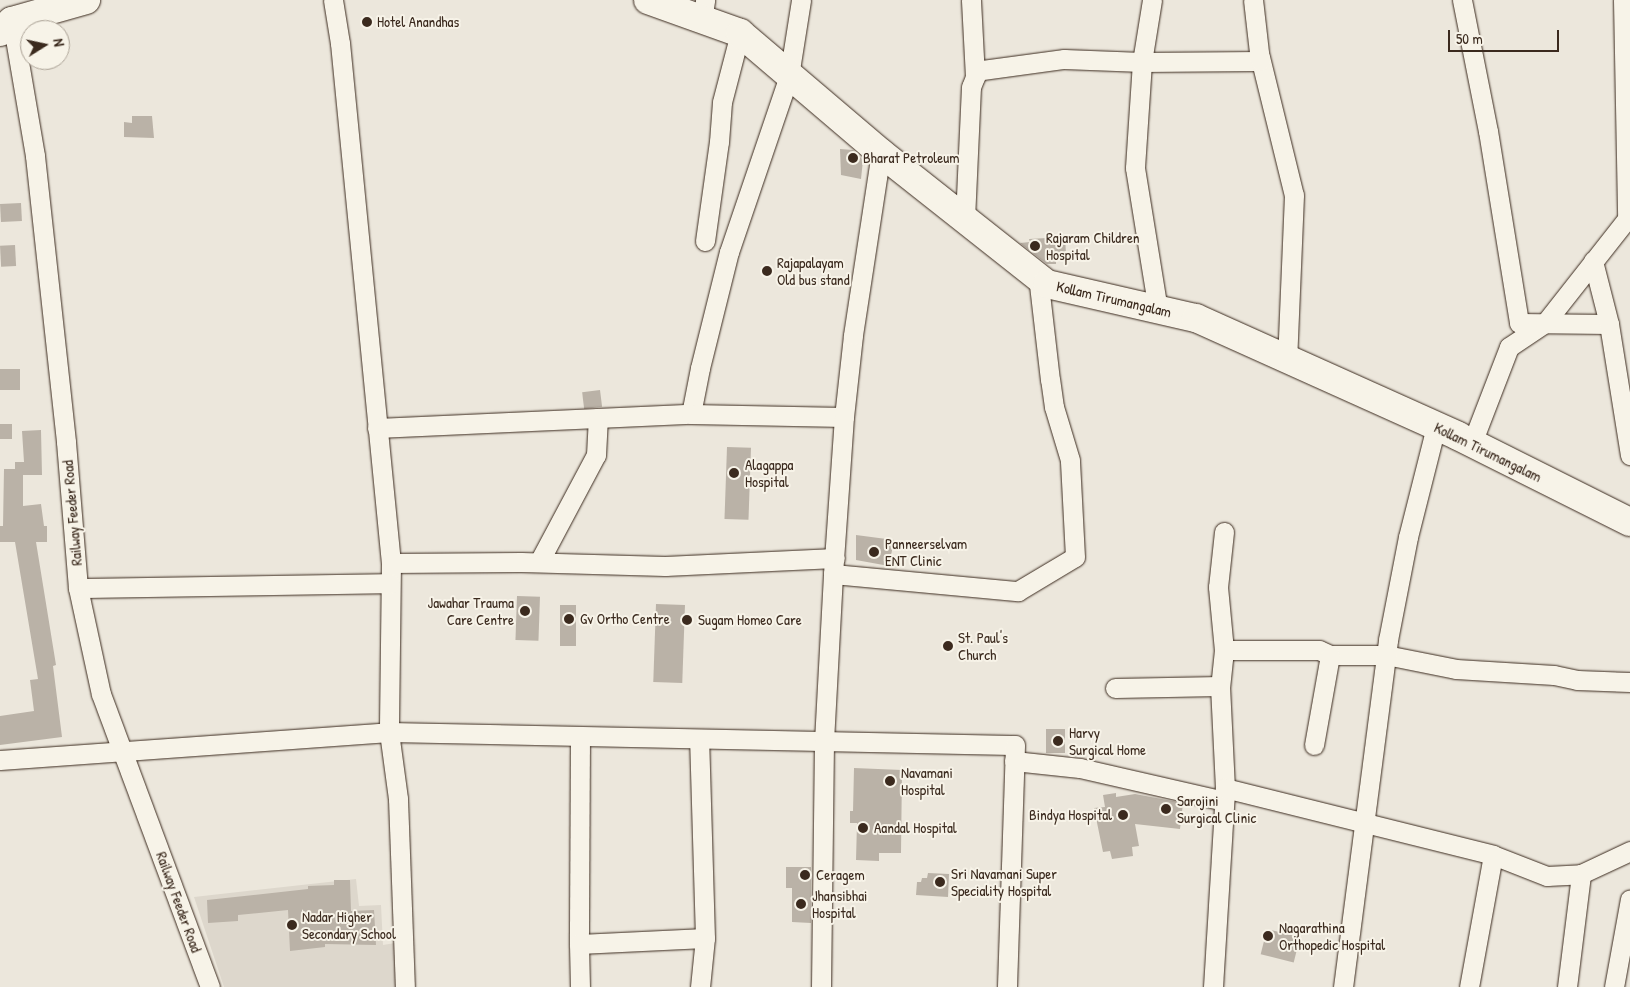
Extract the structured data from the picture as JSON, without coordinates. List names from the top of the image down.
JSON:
{
  "streets": {
    "highway": ["Kollam Tirumangalam"],
    "street": ["Railway Feeder Road"]
  },
  "places": [
    "Hotel Anandhas",
    "Bharat Petroleum",
    "Rajaram Children Hospital",
    "Rajapalayam Old bus stand",
    "Alagappa Hospital",
    "Panneerselvam ENT Clinic",
    "Jawahar Trauma Care Centre",
    "Gv Ortho Centre",
    "Sugam Homeo Care",
    "St. Paul's Church",
    "Harvy Surgical Home",
    "Navamani Hospital",
    "Sarojini Surgical Clinic",
    "Bindya Hospital",
    "Aandal Hospital",
    "Ceragem",
    "Sri Navamani Super Speciality Hospital",
    "Jhansibhai Hospital",
    "Nadar Higher Secondary School",
    "Nagarathina Orthopedic Hospital"
  ],
  "scale_bar": "50 m",
  "north": "right"
}
